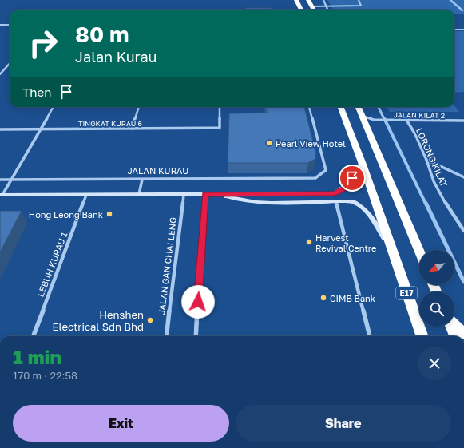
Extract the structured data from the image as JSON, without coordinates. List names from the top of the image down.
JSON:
{
  "streets": {
    "highway": ["E17"],
    "street": [
      "JALAN KILAT 2",
      "TINGKAT KURAU 6",
      "LORONG KILAT",
      "JALAN KURAU",
      "LEBUH KURAU 1",
      "JALAN GAN CHAI LENG"
    ]
  },
  "crossings": [
    ["JALAN KILAT 2", "LORONG KILAT"]
  ],
  "places": [
    "Pearl View Hotel",
    "Hong Leong Bank",
    "Harvest Revival Centre",
    "CIMB Bank",
    "Henshen Electrical Sdn Bhd"
  ],
  "north": "bottom left",
  "page": {
    "turn": ["80 m", "Jalan Kurau"],
    "then": "Then",
    "heading": ["1 min", "170 m · 22:58"],
    "buttons": ["Exit", "Share"]
  }
}
